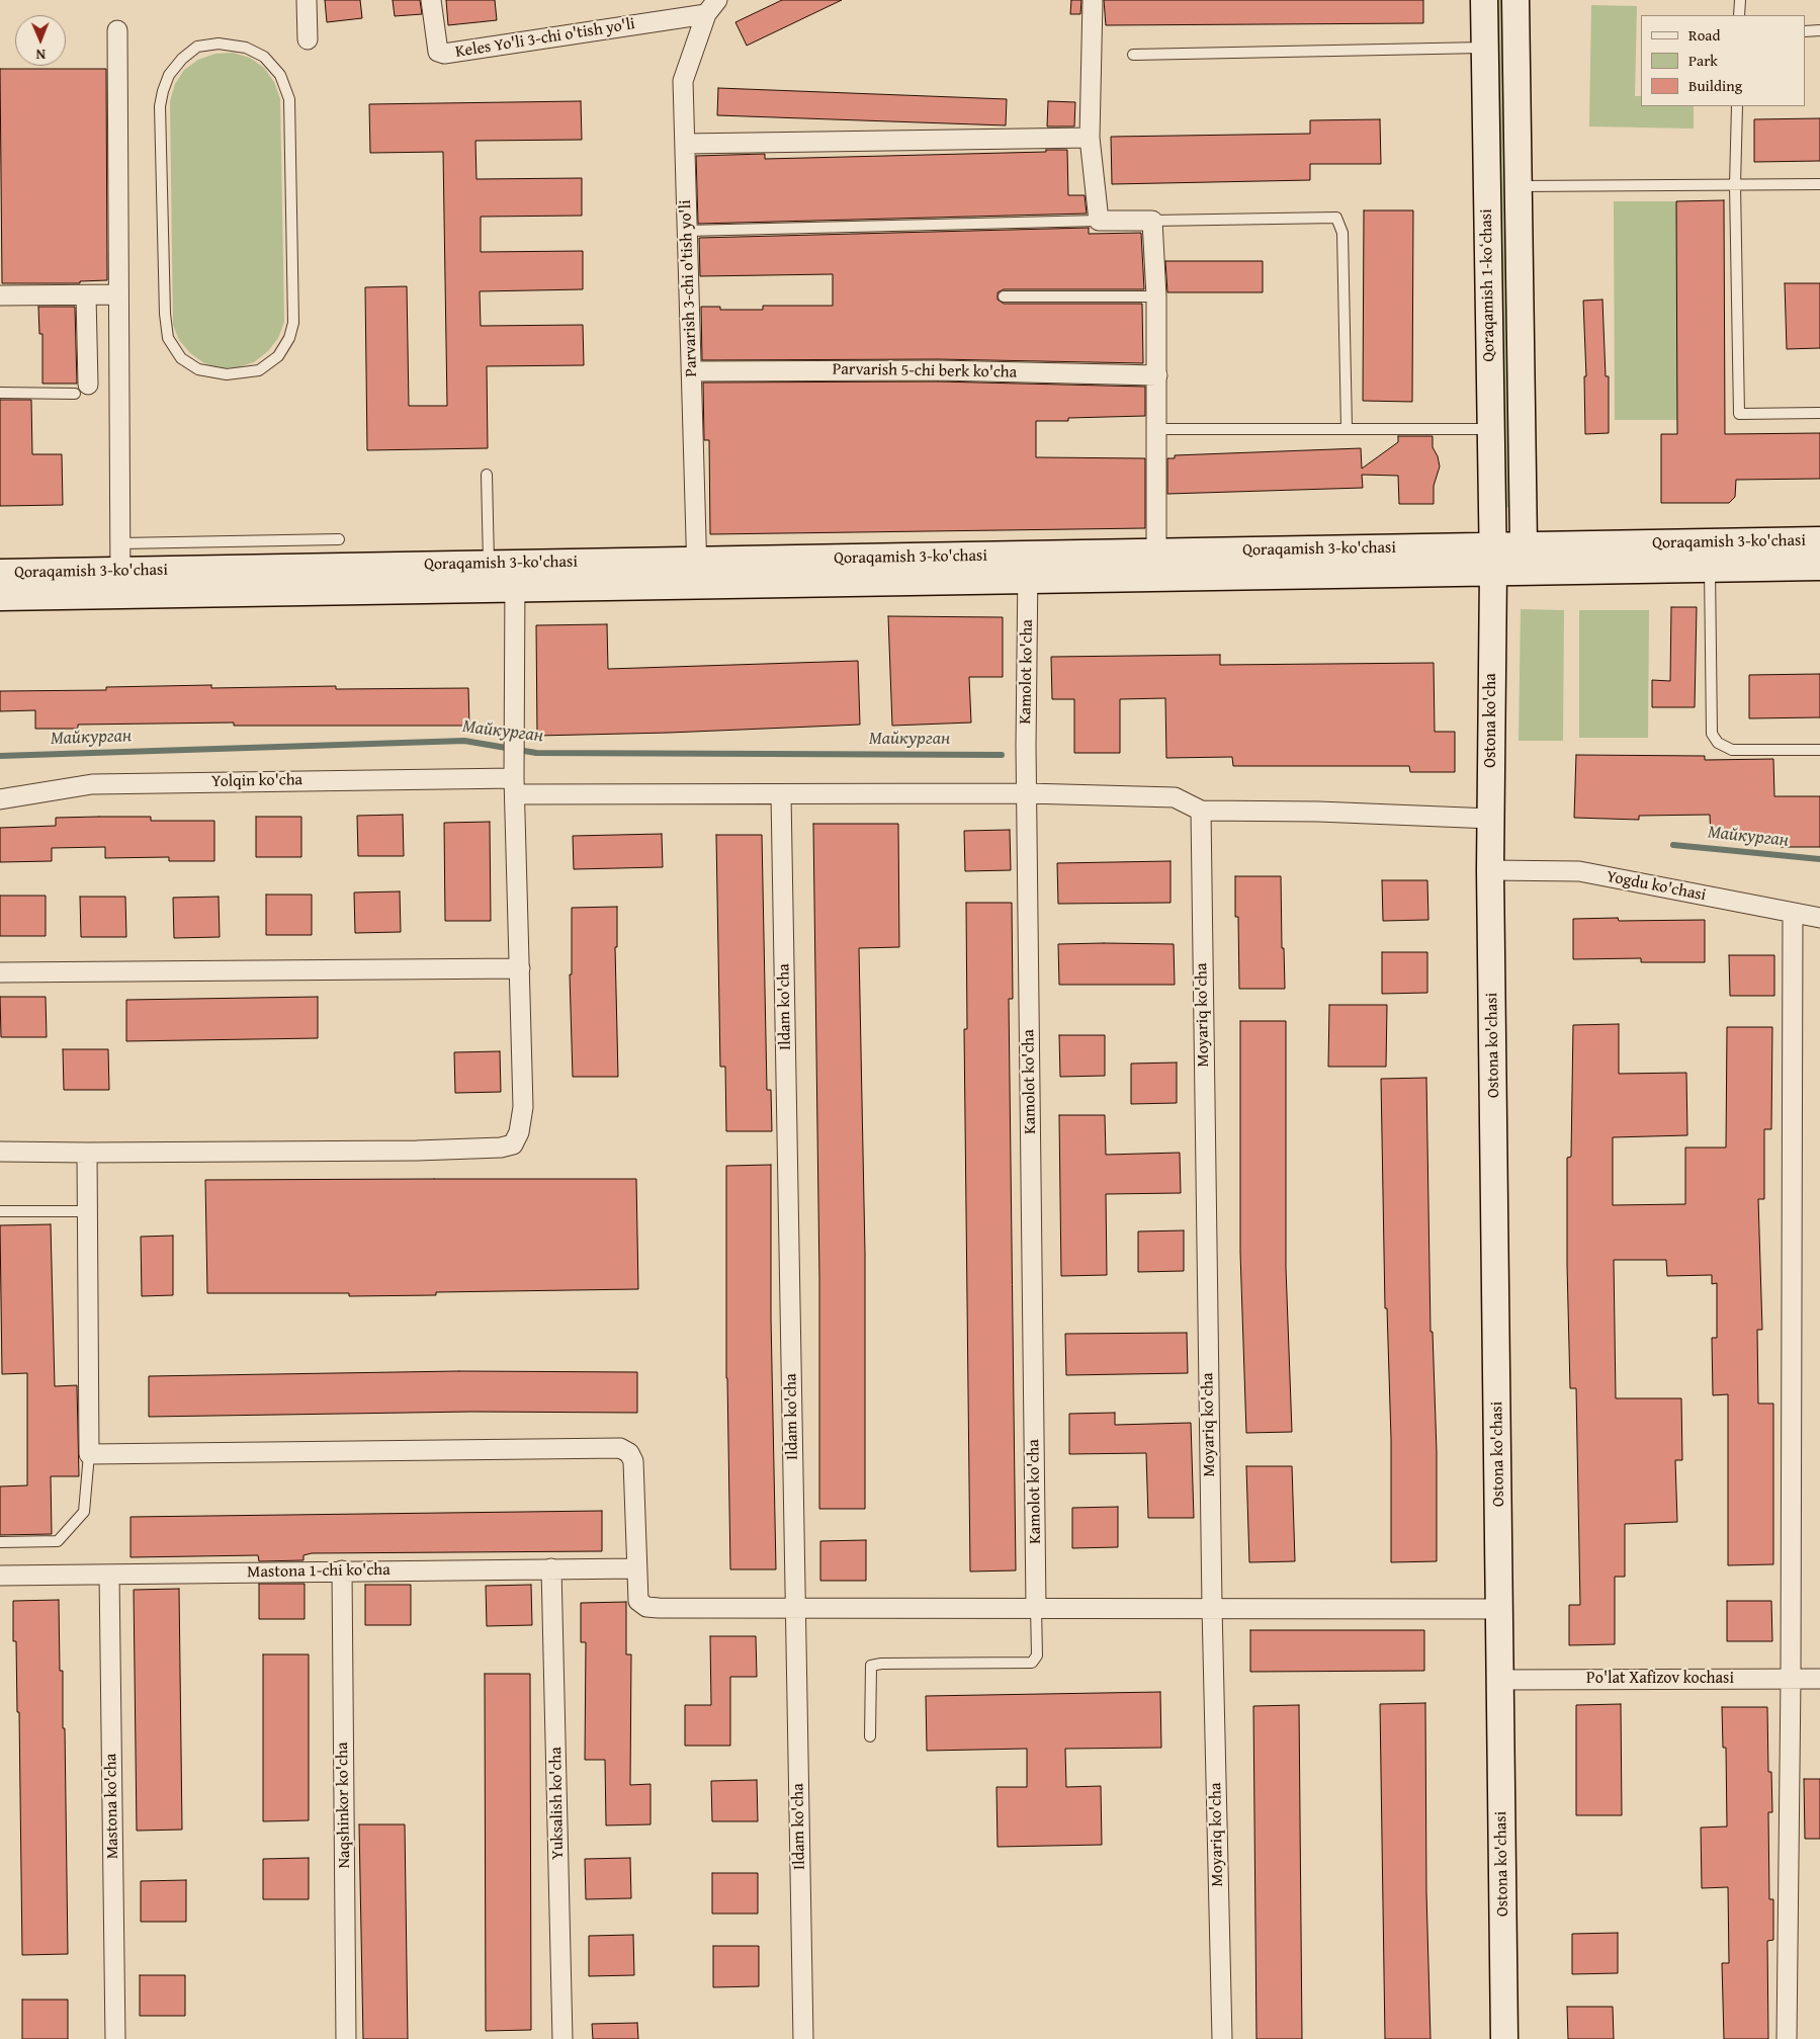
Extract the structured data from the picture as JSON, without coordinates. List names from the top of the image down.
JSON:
{
  "streets": {
    "main road": [
      "Qoraqamish 1-koʻchasi",
      "Qoraqamish 3-ko'chasi",
      "Ostona ko'cha",
      "Ostona ko'chasi"
    ],
    "street": [
      "Keles Yo'li 3-chi o'tish yo'li",
      "Parvarish 3-chi o'tish yo'li",
      "Parvarish 5-chi berk ko'cha",
      "Kamolot ko'cha",
      "Yolqin ko'cha",
      "Yogdu ko'chasi",
      "Ildam ko'cha",
      "Moyariq ko'cha",
      "Mastona 1-chi ko'cha",
      "Po'lat Xafizov kochasi",
      "Yuksalish ko'cha",
      "Naqshinkor ko'cha",
      "Mastona ko'cha"
    ]
  },
  "crossings": [
    ["Keles Yo'li 3-chi o'tish yo'li", "Parvarish 3-chi o'tish yo'li"],
    ["Qoraqamish 1-koʻchasi", "Qoraqamish 3-ko'chasi"],
    ["Qoraqamish 1-koʻchasi", "Ostona ko'cha"],
    ["Parvarish 3-chi o'tish yo'li", "Parvarish 5-chi berk ko'cha"],
    ["Parvarish 3-chi o'tish yo'li", "Qoraqamish 3-ko'chasi"],
    ["Qoraqamish 3-ko'chasi", "Kamolot ko'cha"],
    ["Qoraqamish 3-ko'chasi", "Ostona ko'cha"],
    ["Kamolot ko'cha", "Yolqin ko'cha"],
    ["Ostona ko'cha", "Yogdu ko'chasi"],
    ["Ostona ko'cha", "Ostona ko'chasi"],
    ["Yolqin ko'cha", "Ildam ko'cha"],
    ["Yolqin ko'cha", "Moyariq ko'cha"],
    ["Yogdu ko'chasi", "Ostona ko'chasi"],
    ["Ostona ko'chasi", "Po'lat Xafizov kochasi"],
    ["Mastona 1-chi ko'cha", "Yuksalish ko'cha"],
    ["Mastona 1-chi ko'cha", "Naqshinkor ko'cha"],
    ["Mastona 1-chi ko'cha", "Mastona ko'cha"]
  ],
  "water": ["Майкурган"],
  "legend": ["Road", "Park", "Building"],
  "north": "bottom"
}
